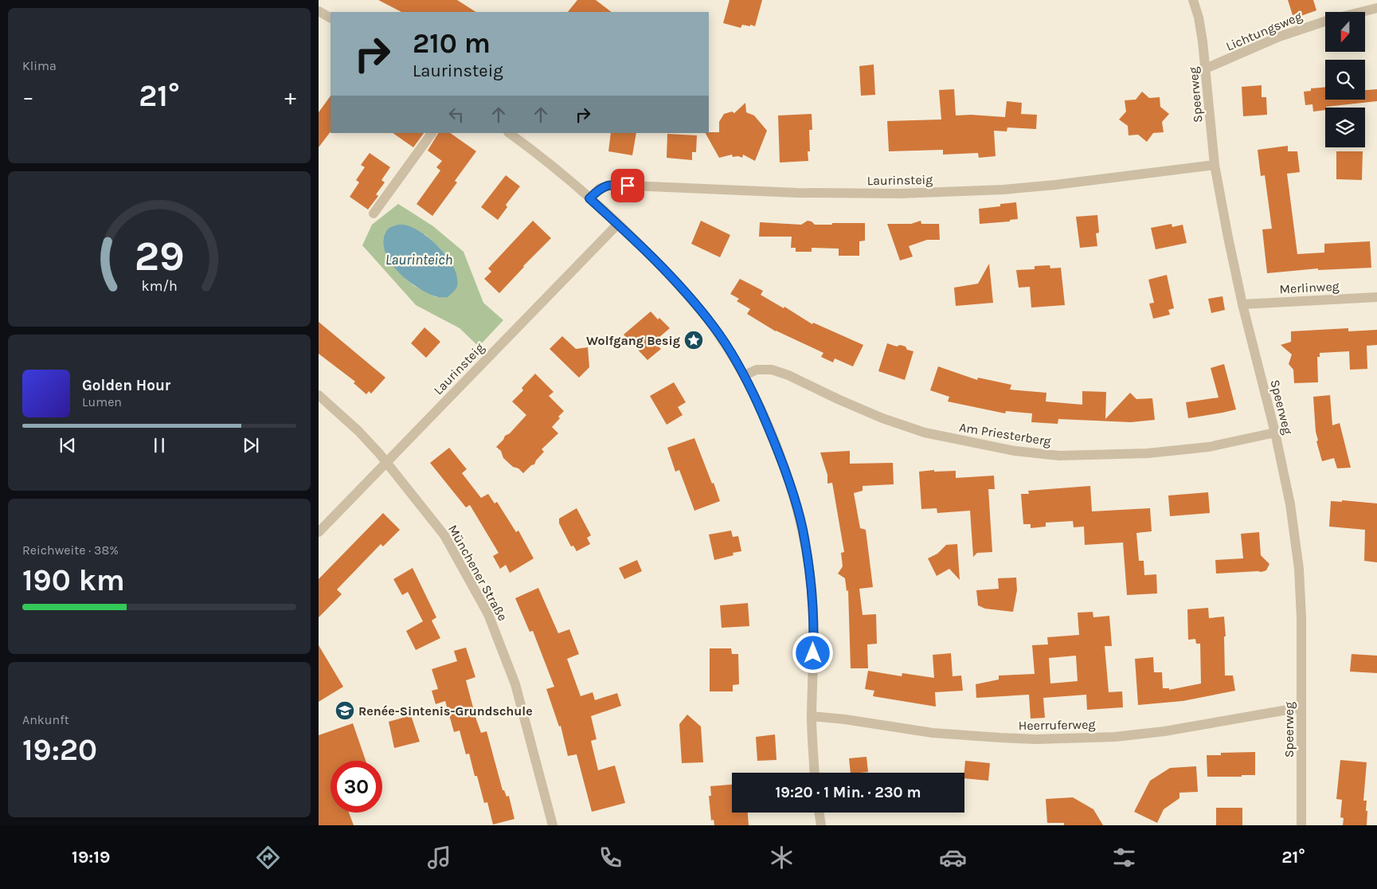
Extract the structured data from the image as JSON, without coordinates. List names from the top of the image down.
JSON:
{
  "streets": {
    "street": [
      "Lichtungsweg",
      "Speerweg",
      "Laurinsteig",
      "Merlinweg",
      "Am Priesterberg",
      "Münchener Straße",
      "Heerruferweg"
    ]
  },
  "crossings": [
    ["Lichtungsweg", "Speerweg"],
    ["Speerweg", "Laurinsteig"],
    ["Speerweg", "Merlinweg"],
    ["Speerweg", "Am Priesterberg"],
    ["Speerweg", "Heerruferweg"],
    ["Laurinsteig", "Münchener Straße"]
  ],
  "water": ["Laurinteich"],
  "places": {
    "place": ["Wolfgang Besig"],
    "school or university": ["Renée-Sintenis-Grundschule"]
  },
  "north": "bottom",
  "page": {
    "tile": [
      "Klima",
      ["Reichweite · 38%", "190 km"],
      ["Ankunft", "19:20"]
    ],
    "turn": ["210 m", "Laurinsteig"],
    "heat": ["−", "21°", "+"],
    "song": ["Golden Hour", "Lumen"],
    "limit": "30",
    "trip": "19:20 · 1 Min. · 230 m",
    "tabs": ["19:19", "21°"],
    "gauge": ["29", "km/h"]
  }
}
